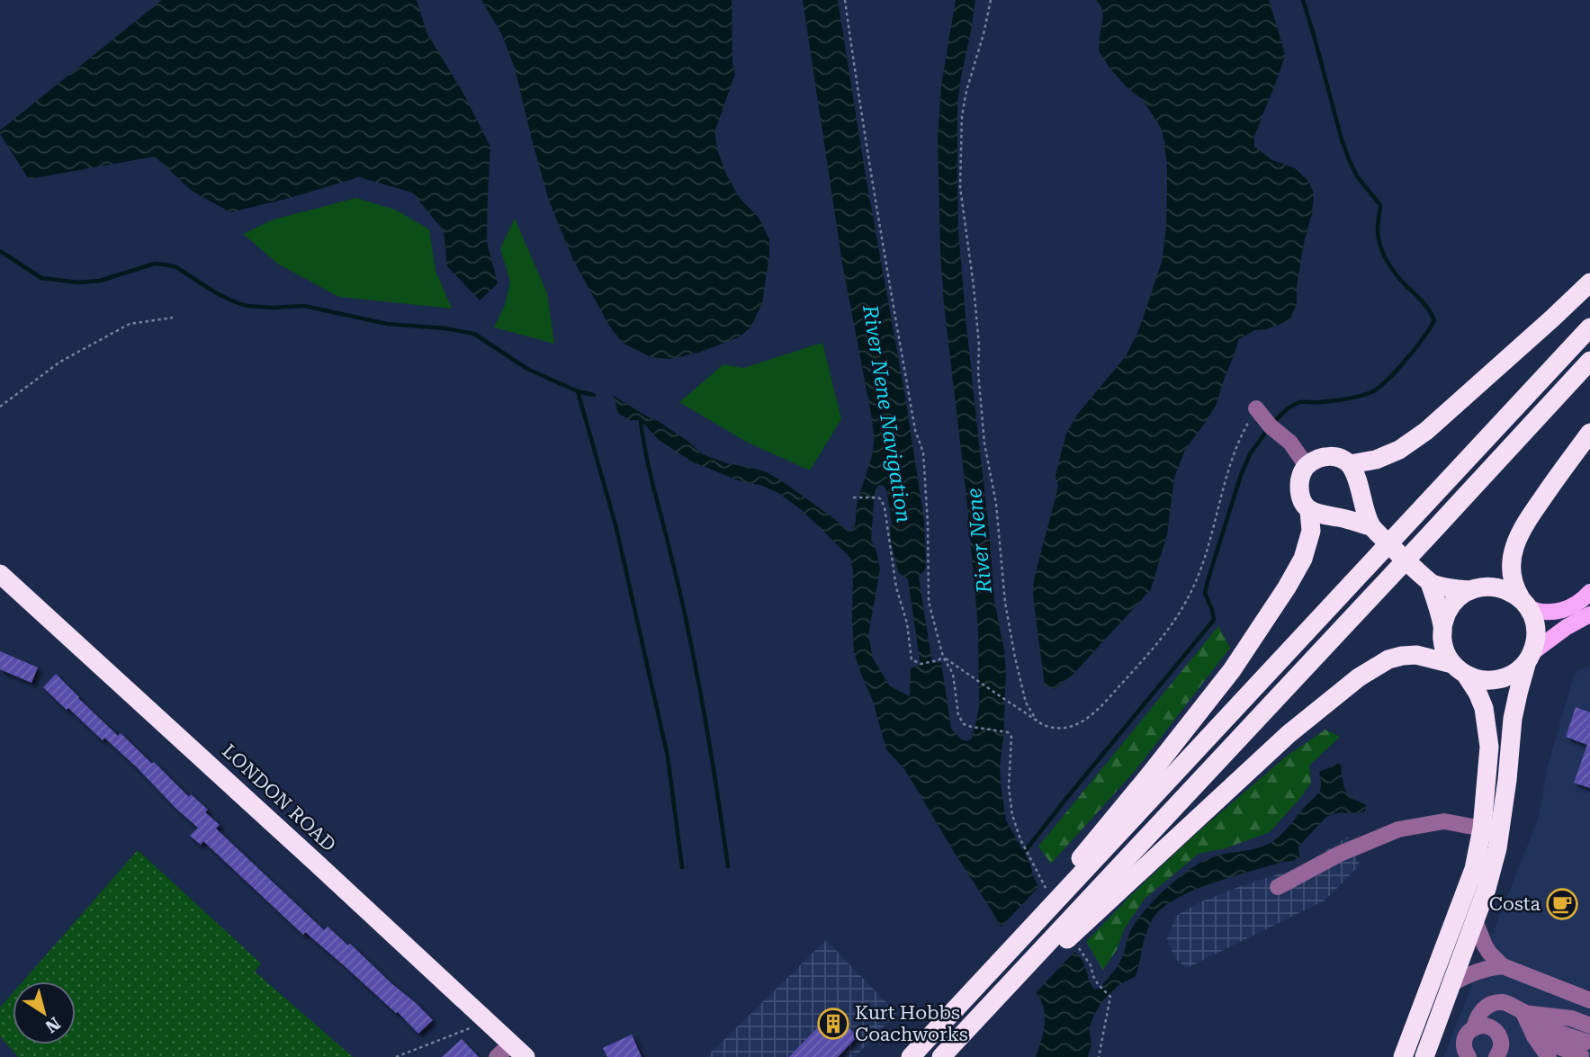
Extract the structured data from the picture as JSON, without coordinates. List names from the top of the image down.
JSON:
{
  "streets": {
    "highway": ["LONDON ROAD"]
  },
  "water": ["River Nene Navigation", "River Nene"],
  "places": {
    "cafe": ["Costa"],
    "building": ["Kurt Hobbs Coachworks"]
  },
  "north": "bottom right"
}
